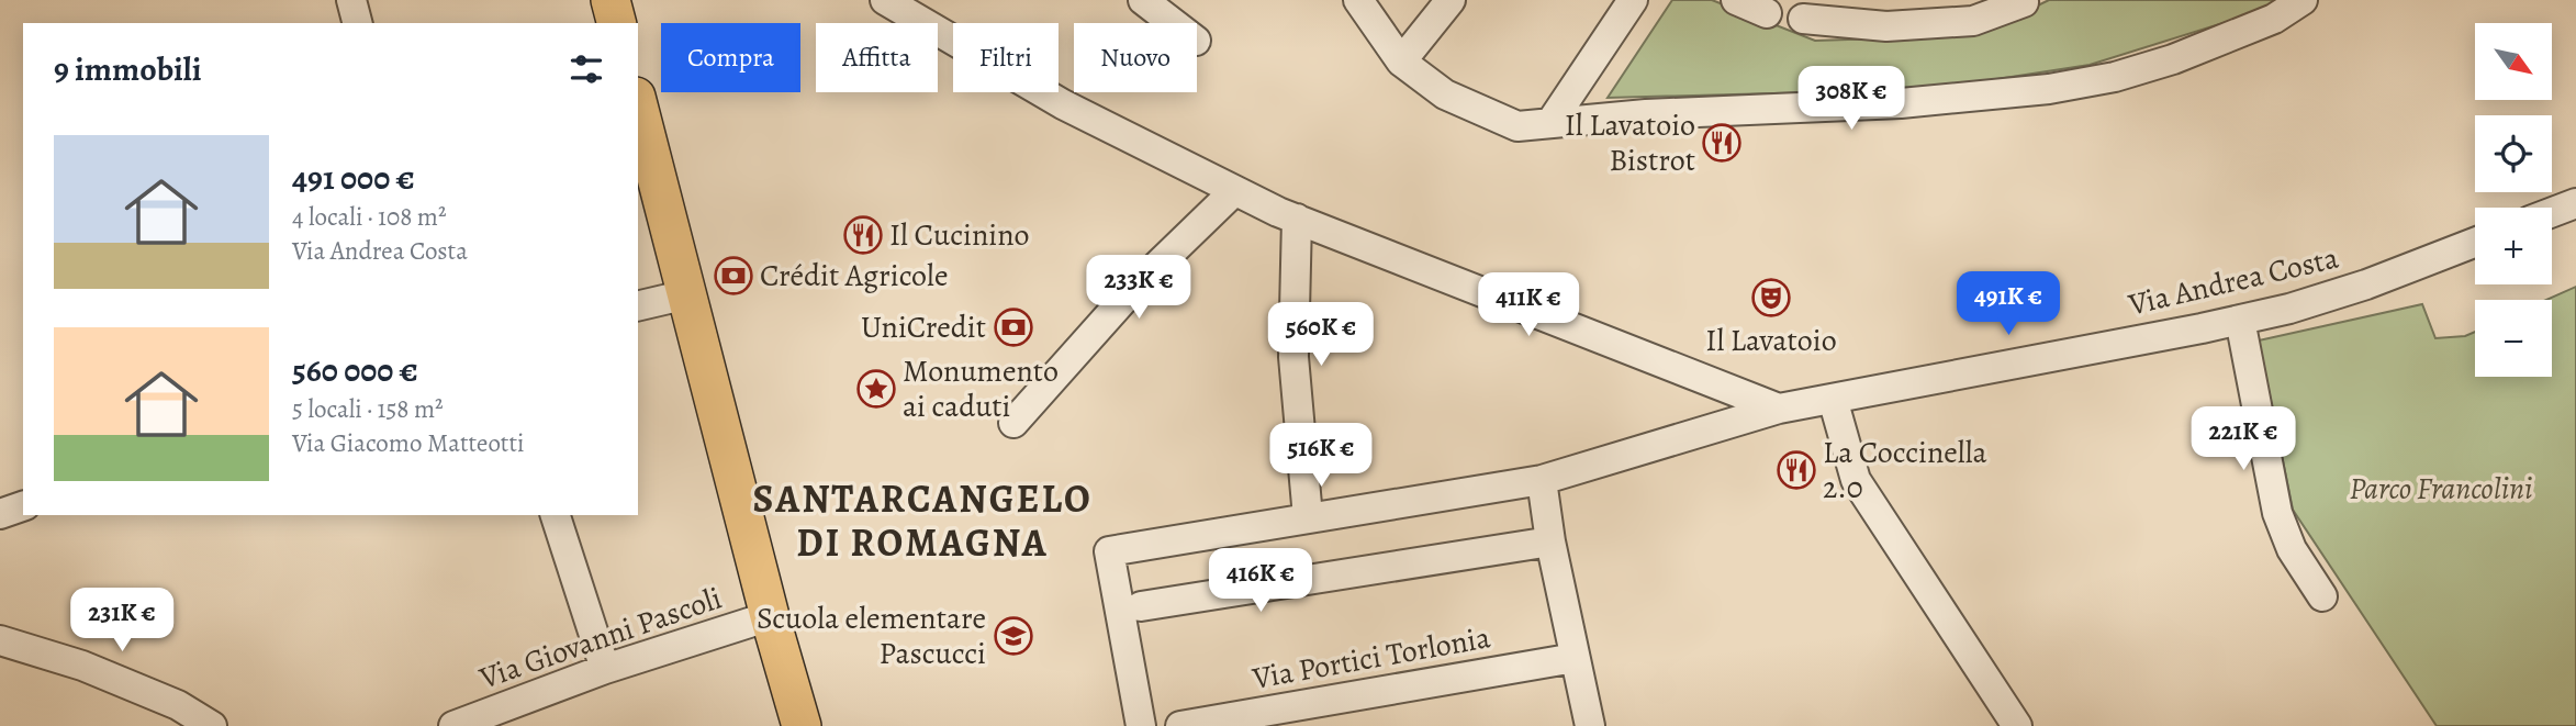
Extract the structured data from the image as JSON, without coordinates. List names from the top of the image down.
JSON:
{
  "streets": {
    "street": ["Via Andrea Costa", "Via Giovanni Pascoli", "Via Portici Torlonia"]
  },
  "districts": ["SANTARCANGELO DI ROMAGNA"],
  "parks": ["Parco Francolini"],
  "places": {
    "restaurant": ["Il Lavatoio Bistrot", "Il Cucinino", "La Coccinella 2.0"],
    "bank": ["Crédit Agricole", "UniCredit"],
    "theatre": ["Il Lavatoio"],
    "place": ["Monumento ai caduti"],
    "school or university": ["Scuola elementare Pascucci"]
  },
  "north": "bottom right",
  "page": {
    "map_buttons": ["+", "−"],
    "chip": [
      "Compra",
      "Affitta",
      "Filtri",
      "Nuovo"
    ],
    "heading": "9 immobili",
    "price": [
      "308K €",
      "233K €",
      "491K €",
      "411K €",
      "560K €",
      "221K €",
      "516K €",
      "416K €",
      "231K €"
    ],
    "list": [
      {
        "name": "491 000 €",
        "note": "4 locali · 108 m² · Via Andrea Costa"
      },
      {
        "name": "560 000 €",
        "note": "5 locali · 158 m² · Via Giacomo Matteotti"
      }
    ]
  }
}
